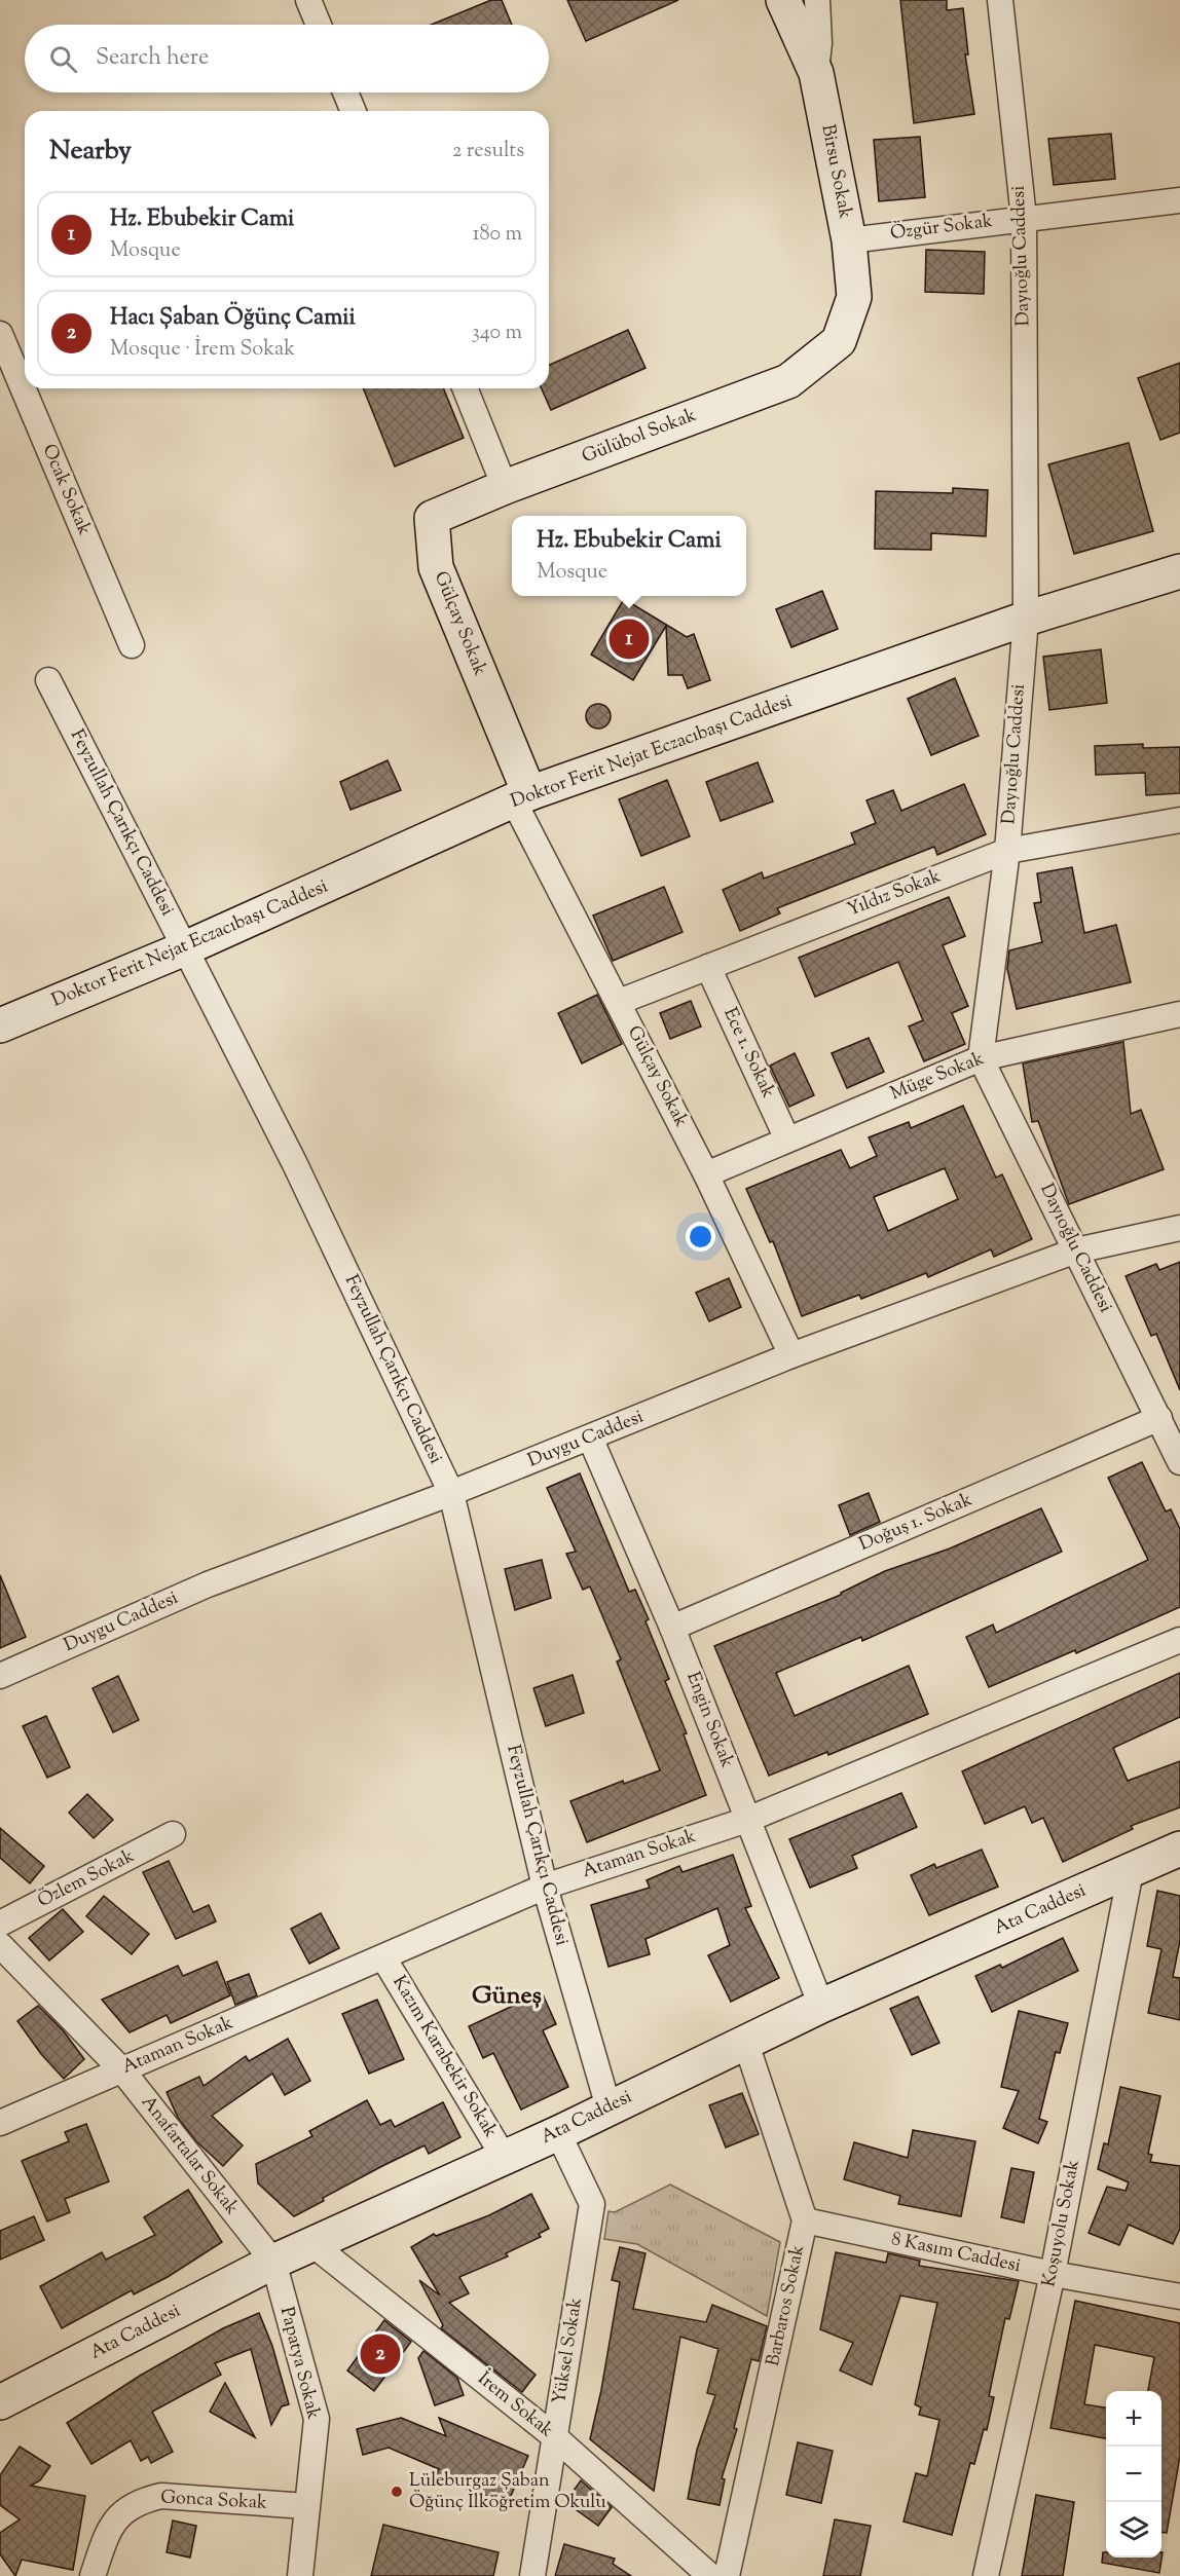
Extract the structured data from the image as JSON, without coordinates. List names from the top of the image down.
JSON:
{
  "streets": {
    "street": [
      "Birsu Sokak",
      "Özgür Sokak",
      "Dayıoğlu Caddesi",
      "Gülübol Sokak",
      "Ocak Sokak",
      "Gülçay Sokak",
      "Doktor Ferit Nejat Eczacıbaşı Caddesi",
      "Feyzullah Çarıkçı Caddesi",
      "Yıldız Sokak",
      "Ece 1. Sokak",
      "Müge Sokak",
      "Duygu Caddesi",
      "Doğuş 1. Sokak",
      "Engin Sokak",
      "Ataman Sokak",
      "Özlem Sokak",
      "Ata Caddesi",
      "Kazım Karabekir Sokak",
      "Anafartalar Sokak",
      "Koşuyolu Sokak",
      "8 Kasım Caddesi",
      "Barbaros Sokak",
      "Yüksel Sokak",
      "Papatya Sokak",
      "İrem Sokak",
      "Gonca Sokak"
    ]
  },
  "crossings": [
    ["Birsu Sokak", "Özgür Sokak"],
    ["Birsu Sokak", "Gülübol Sokak"],
    ["Özgür Sokak", "Dayıoğlu Caddesi"],
    ["Dayıoğlu Caddesi", "Doktor Ferit Nejat Eczacıbaşı Caddesi"],
    ["Dayıoğlu Caddesi", "Yıldız Sokak"],
    ["Dayıoğlu Caddesi", "Müge Sokak"],
    ["Dayıoğlu Caddesi", "Duygu Caddesi"],
    ["Dayıoğlu Caddesi", "Doğuş 1. Sokak"],
    ["Gülübol Sokak", "Gülçay Sokak"],
    ["Gülçay Sokak", "Doktor Ferit Nejat Eczacıbaşı Caddesi"],
    ["Gülçay Sokak", "Yıldız Sokak"],
    ["Gülçay Sokak", "Müge Sokak"],
    ["Gülçay Sokak", "Duygu Caddesi"],
    ["Doktor Ferit Nejat Eczacıbaşı Caddesi", "Feyzullah Çarıkçı Caddesi"],
    ["Feyzullah Çarıkçı Caddesi", "Duygu Caddesi"],
    ["Feyzullah Çarıkçı Caddesi", "Ataman Sokak"],
    ["Feyzullah Çarıkçı Caddesi", "Ata Caddesi"],
    ["Yıldız Sokak", "Ece 1. Sokak"],
    ["Ece 1. Sokak", "Müge Sokak"],
    ["Duygu Caddesi", "Engin Sokak"],
    ["Doğuş 1. Sokak", "Engin Sokak"],
    ["Engin Sokak", "Ataman Sokak"],
    ["Engin Sokak", "Ata Caddesi"],
    ["Ataman Sokak", "Kazım Karabekir Sokak"],
    ["Ataman Sokak", "Anafartalar Sokak"],
    ["Ata Caddesi", "Kazım Karabekir Sokak"],
    ["Ata Caddesi", "Anafartalar Sokak"],
    ["Ata Caddesi", "Koşuyolu Sokak"],
    ["Ata Caddesi", "Barbaros Sokak"],
    ["Ata Caddesi", "Yüksel Sokak"],
    ["Ata Caddesi", "Papatya Sokak"],
    ["Ata Caddesi", "İrem Sokak"],
    ["Anafartalar Sokak", "Papatya Sokak"],
    ["Koşuyolu Sokak", "8 Kasım Caddesi"],
    ["8 Kasım Caddesi", "Barbaros Sokak"],
    ["Yüksel Sokak", "İrem Sokak"],
    ["Papatya Sokak", "Gonca Sokak"]
  ],
  "districts": ["Güneş"],
  "places": ["Lüleburgaz Şaban Öğünç İlköğretim Okulu"],
  "page": {
    "search": "Search here",
    "heading": ["Nearby", "2 results"],
    "list": [
      {
        "mark": "1",
        "name": "Hz. Ebubekir Cami",
        "note": "Mosque",
        "value": "180 m"
      },
      {
        "mark": "2",
        "name": "Hacı Şaban Öğünç Camii",
        "note": "Mosque · İrem Sokak",
        "value": "340 m"
      }
    ],
    "popup": ["Hz. Ebubekir Cami", "Mosque"],
    "pins": ["1", "2"],
    "map_buttons": ["+", "−"]
  }
}
